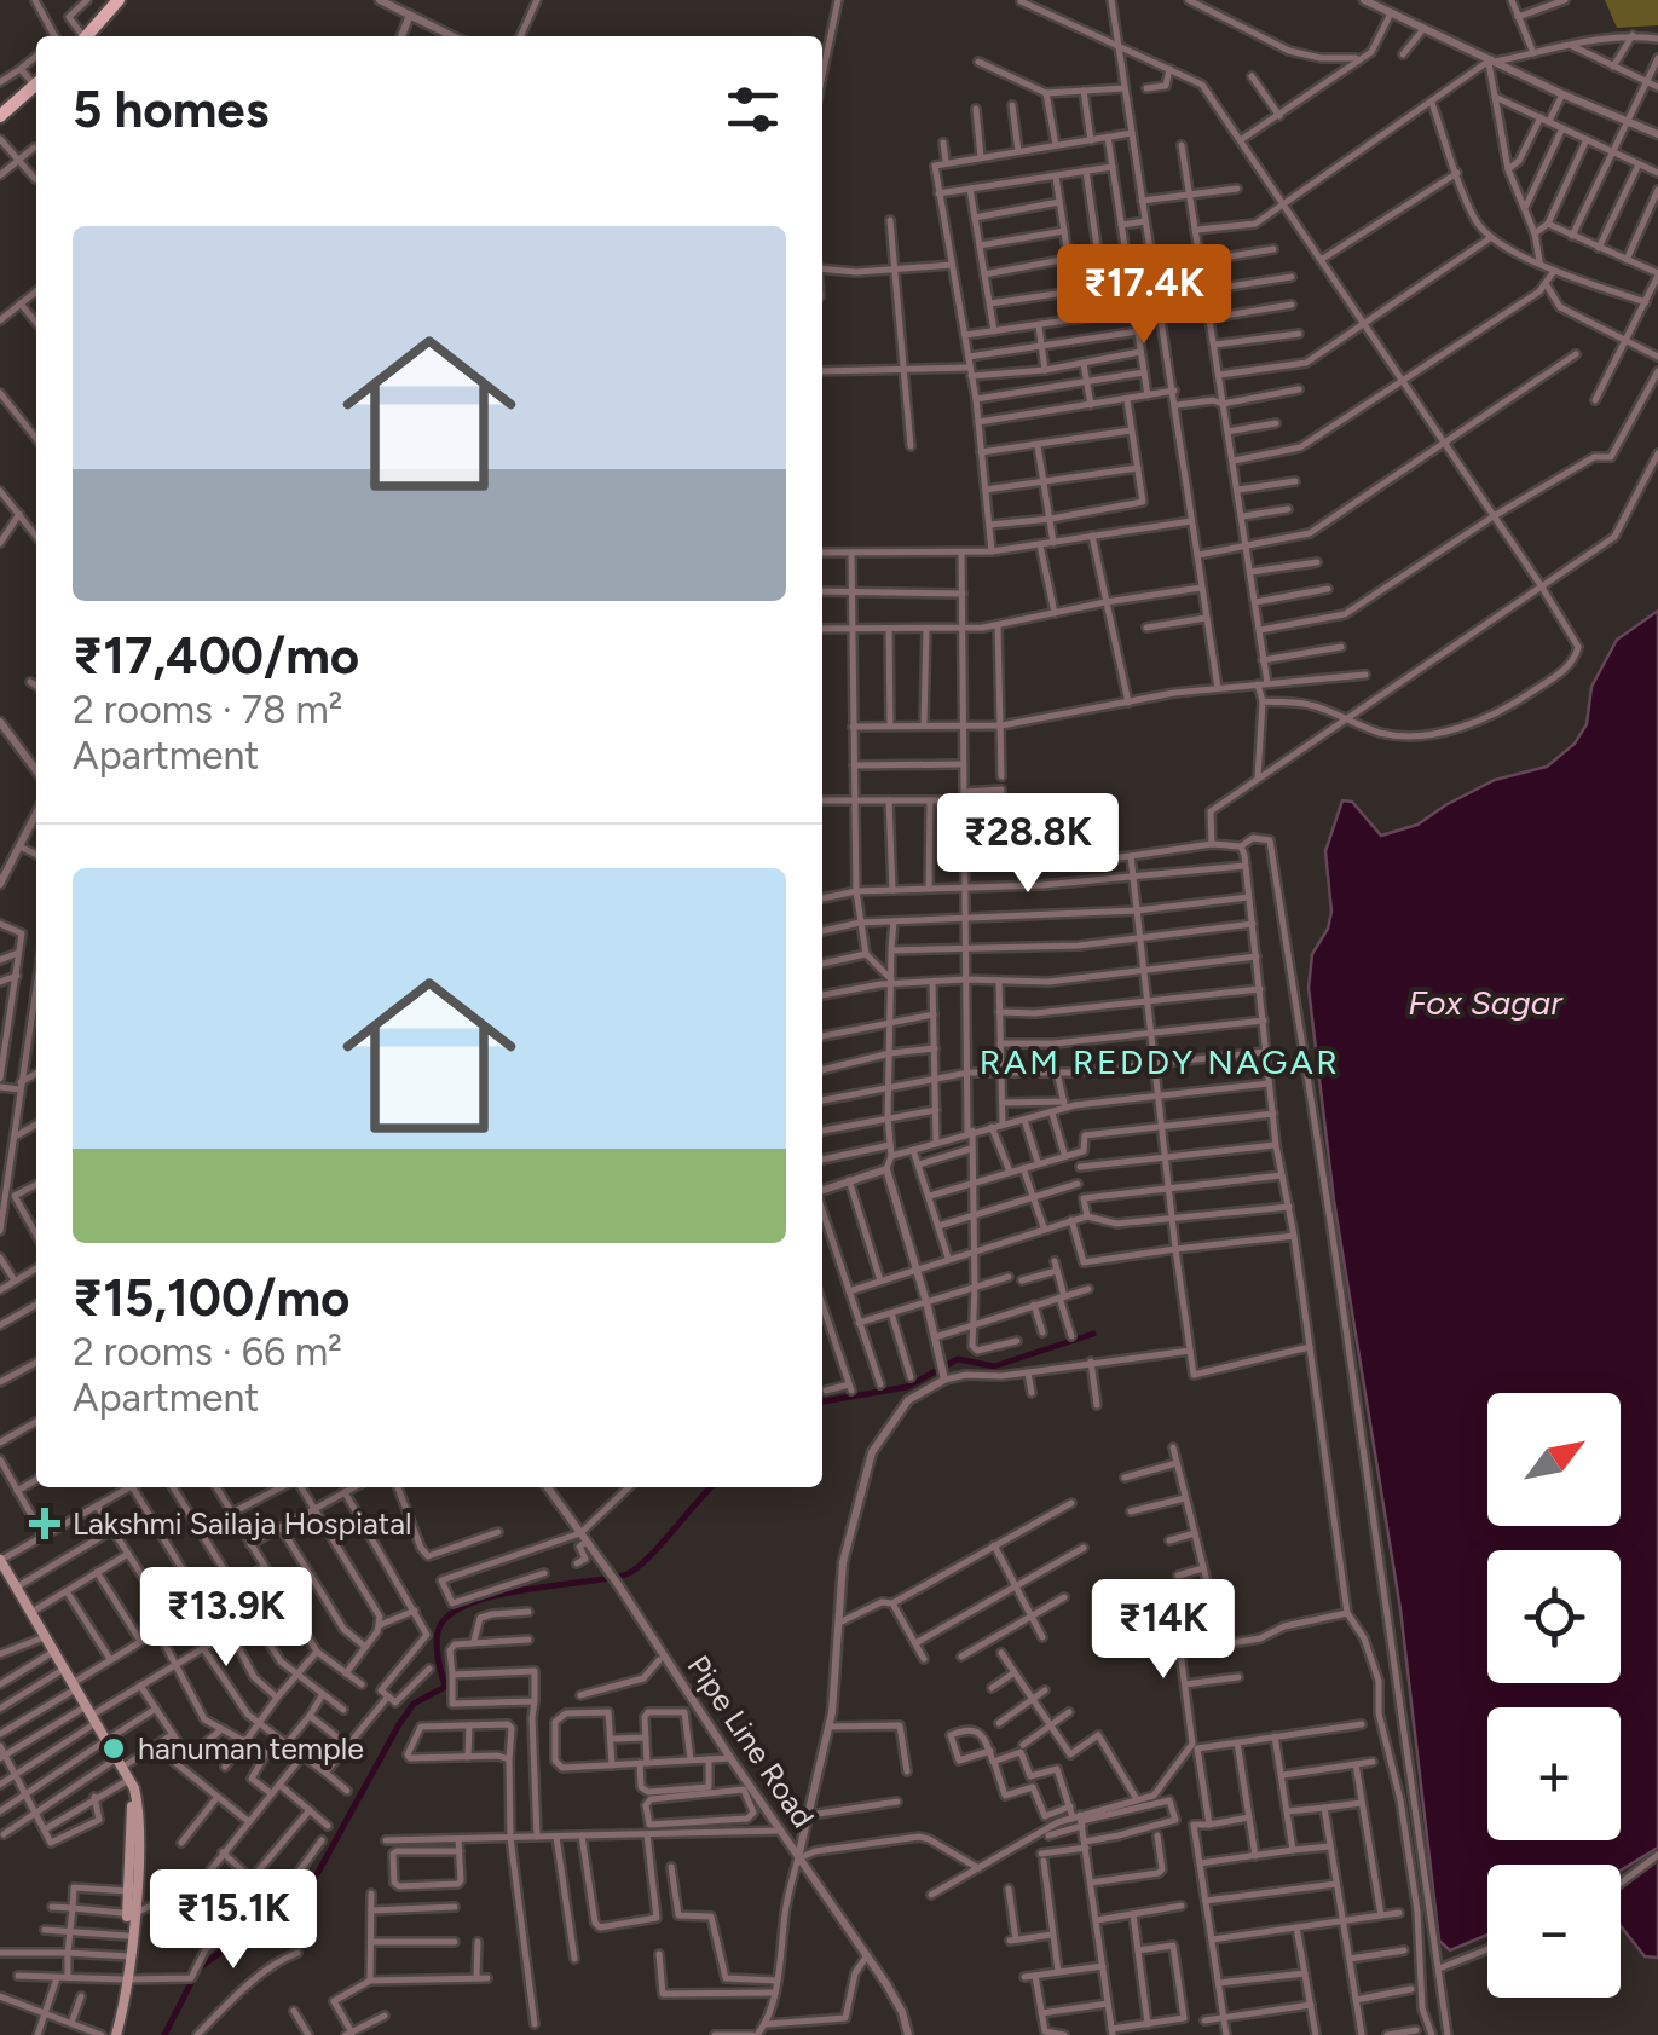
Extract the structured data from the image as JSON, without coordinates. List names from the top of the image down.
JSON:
{
  "streets": {
    "street": ["Pipe Line Road"]
  },
  "districts": ["RAM REDDY NAGAR"],
  "water": ["Fox Sagar"],
  "places": {
    "health": ["Lakshmi Sailaja Hospiatal"],
    "other": ["hanuman temple"]
  },
  "north": "top right",
  "page": {
    "heading": "5 homes",
    "list": [
      {
        "name": "₹17,400/mo",
        "note": "2 rooms · 78 m² · Apartment"
      },
      {
        "name": "₹15,100/mo",
        "note": "2 rooms · 66 m² · Apartment"
      }
    ],
    "price": [
      "₹17.4K",
      "₹28.8K",
      "₹13.9K",
      "₹14K",
      "₹15.1K"
    ],
    "map_buttons": ["+", "−"]
  }
}
